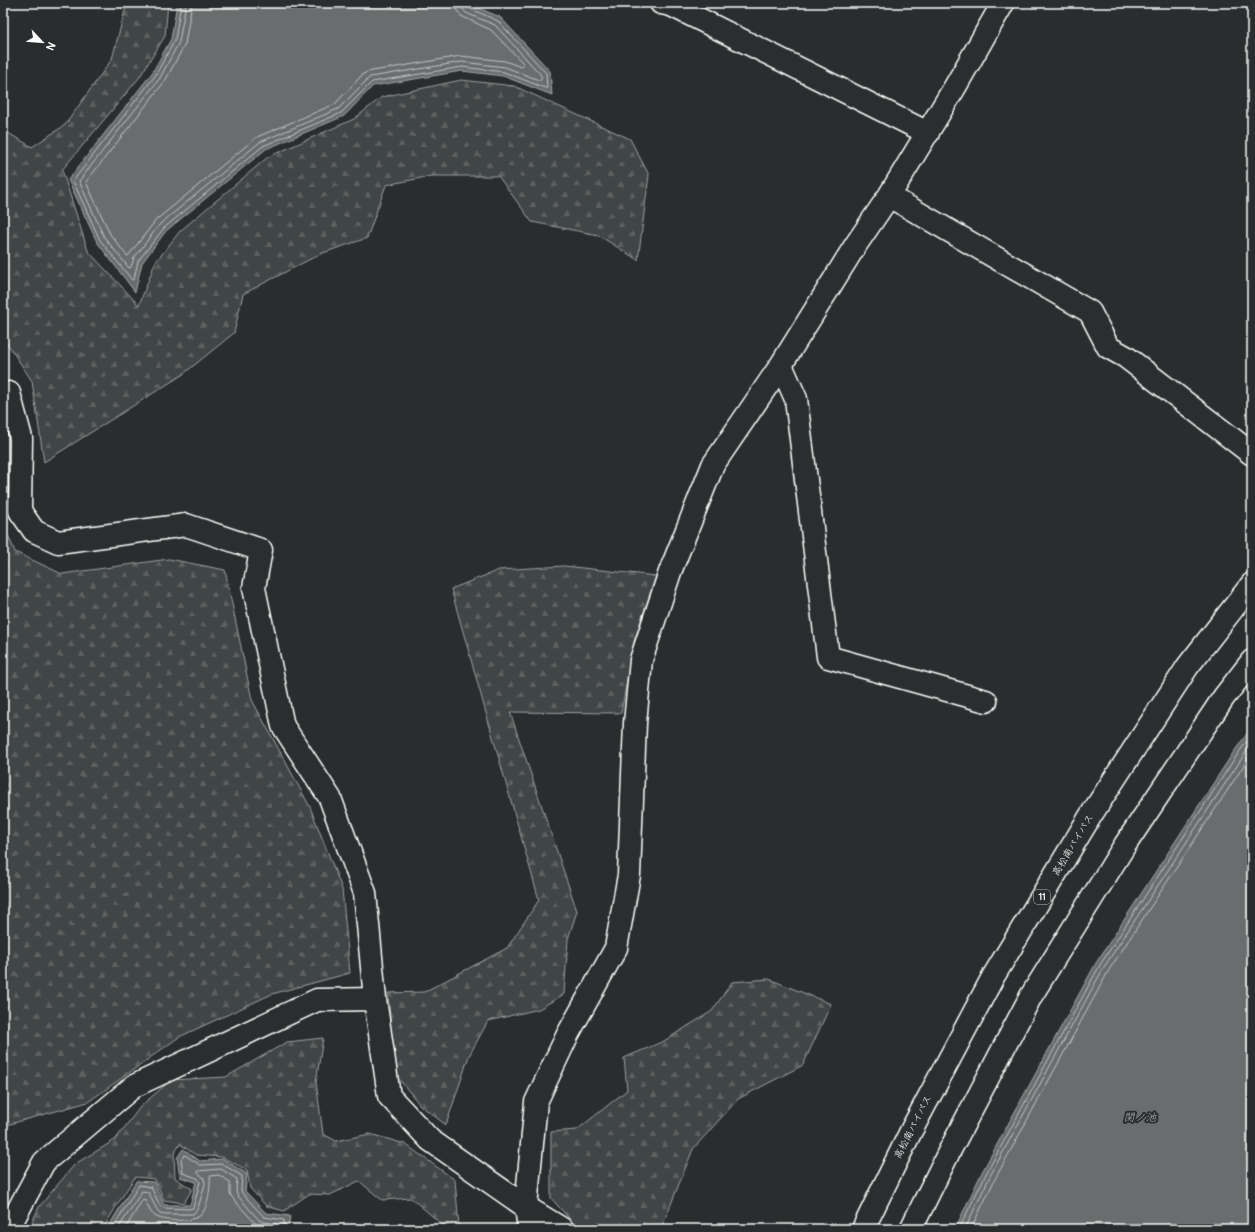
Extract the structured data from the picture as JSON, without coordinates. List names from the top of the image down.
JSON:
{
  "streets": {
    "main road": ["高松南バイパス", "11"]
  },
  "water": ["関ノ池"],
  "north": "bottom right"
}
